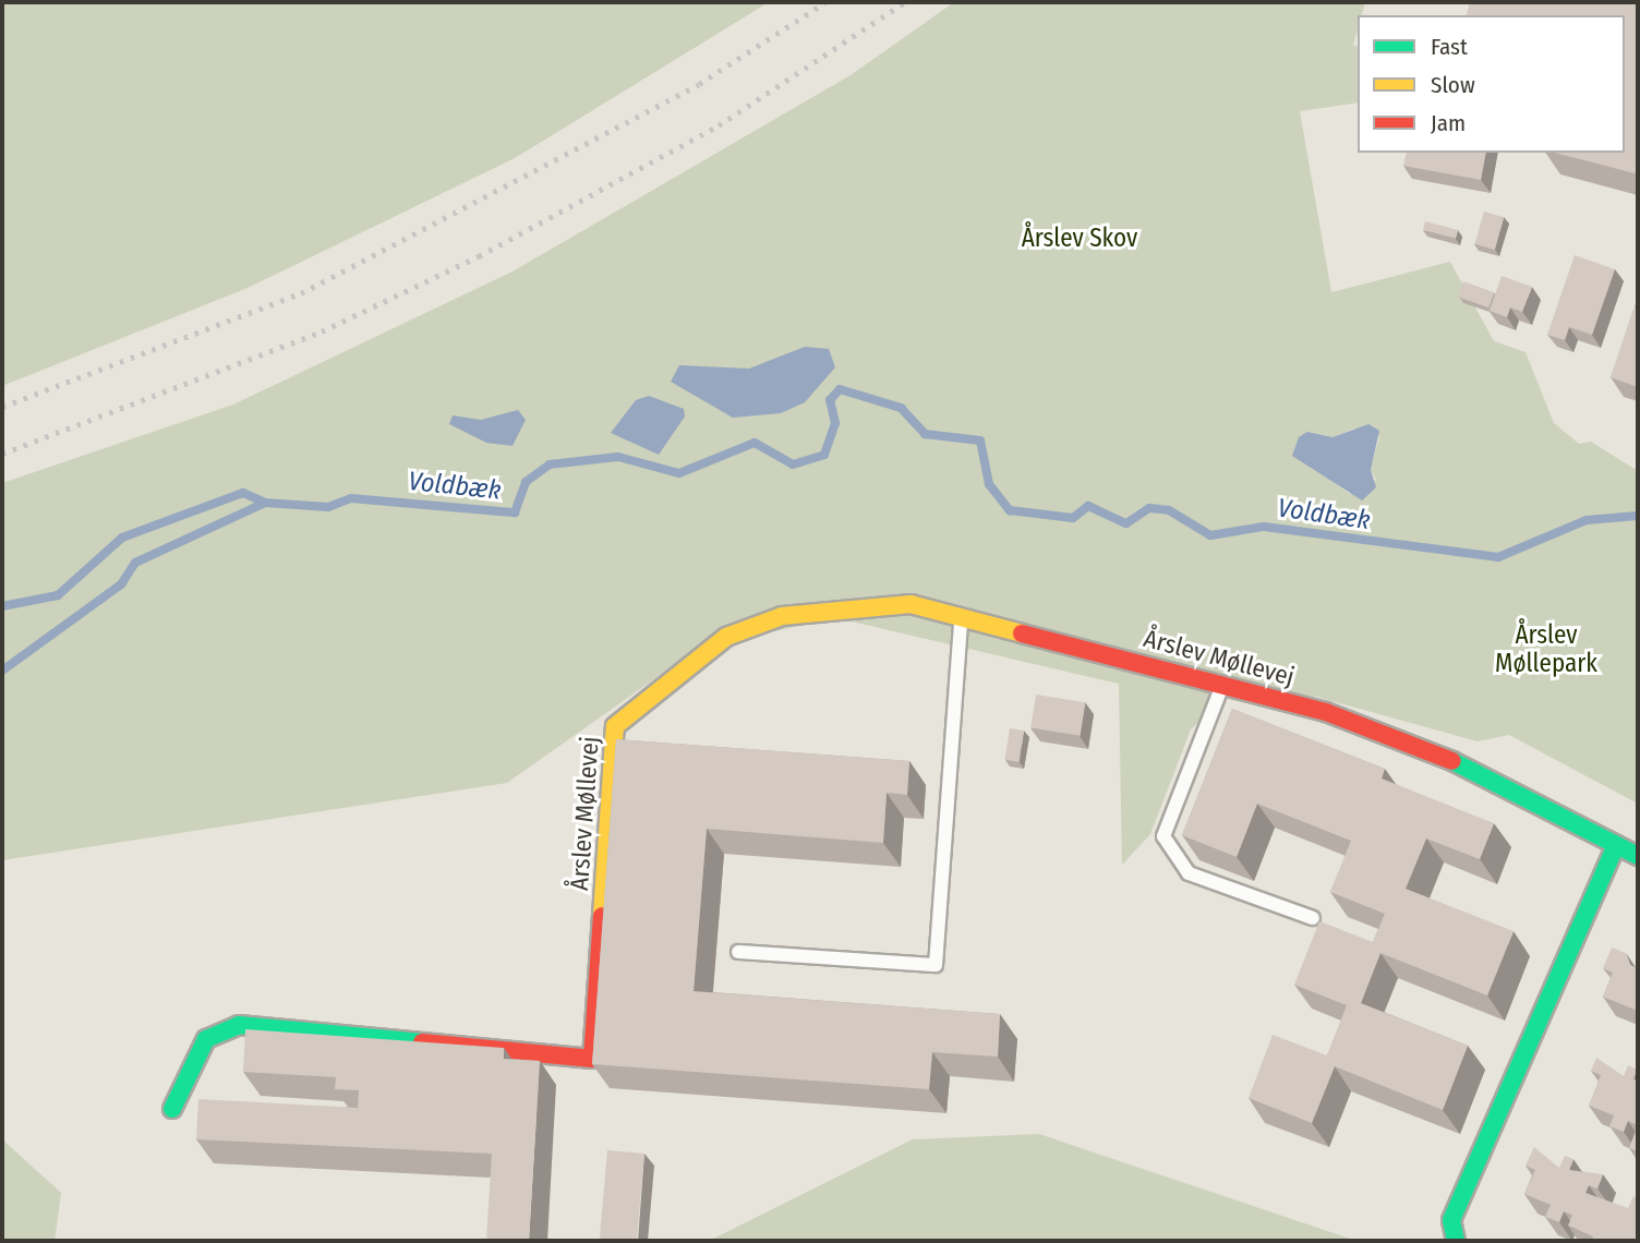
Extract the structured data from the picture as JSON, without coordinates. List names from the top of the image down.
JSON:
{
  "streets": {
    "street": ["Årslev Møllevej"]
  },
  "water": ["Voldbæk"],
  "parks": ["Årslev Skov", "Årslev Møllepark"],
  "legend": ["Fast", "Slow", "Jam"]
}
